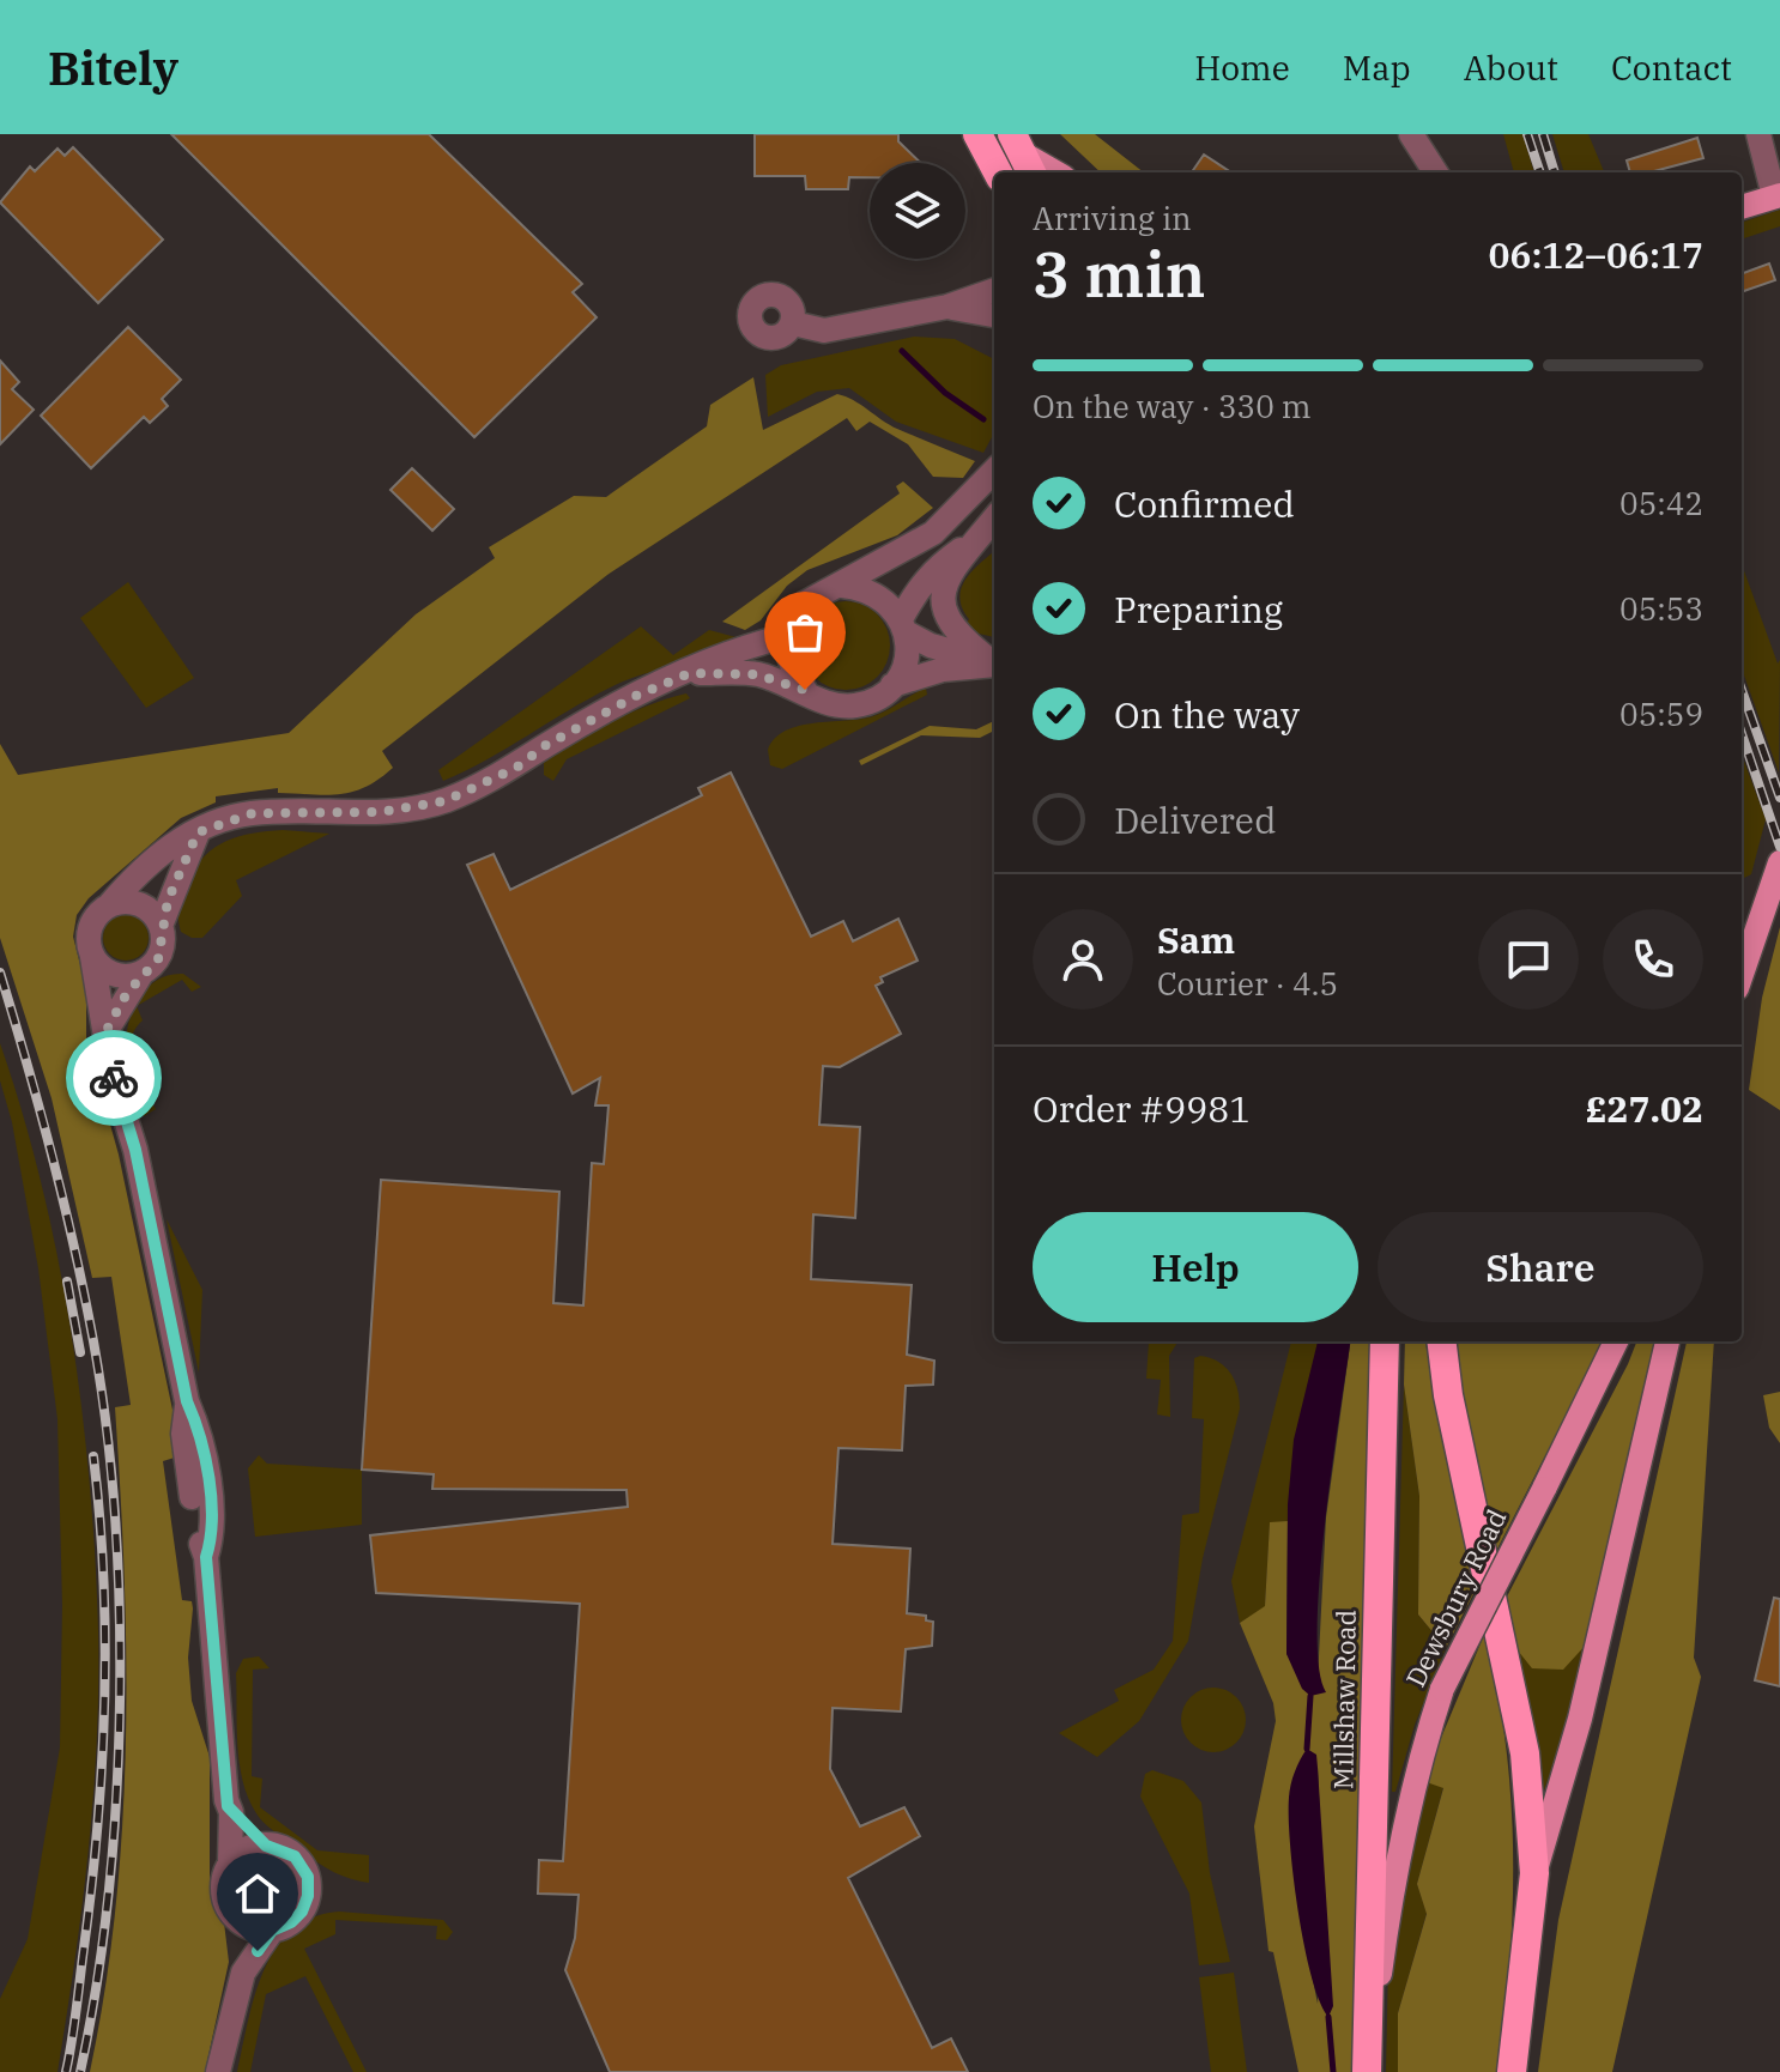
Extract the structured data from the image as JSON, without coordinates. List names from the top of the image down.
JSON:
{
  "streets": {
    "highway": ["Millshaw Road"],
    "main road": ["Dewsbury Road"]
  },
  "crossings": [
    ["Dewsbury Road", "Millshaw Road"]
  ],
  "page": {
    "header": "Bitely",
    "nav": [
      "Home",
      "Map",
      "About",
      "Contact"
    ],
    "heading": ["3 min", "Arriving in", "06:12–06:17"],
    "panel": [
      "Sam",
      "Courier · 4.5",
      "Order #9981",
      "£27.02"
    ],
    "bar": "On the way · 330 m",
    "list": [
      ["Confirmed", "05:42"],
      ["Preparing", "05:53"],
      ["On the way", "05:59"],
      "Delivered"
    ],
    "buttons": ["Help", "Share"]
  }
}
